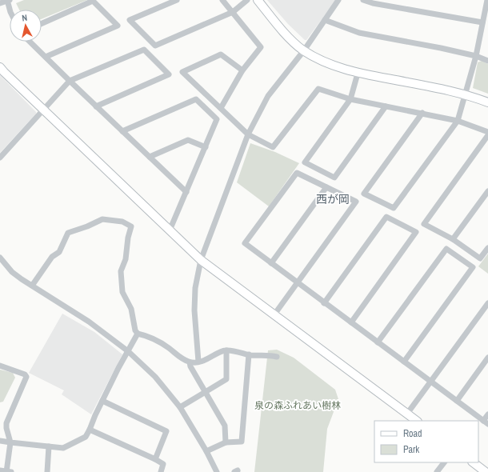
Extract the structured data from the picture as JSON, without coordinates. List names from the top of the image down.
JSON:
{
  "districts": ["西が岡"],
  "parks": ["泉の森ふれあい樹林"],
  "legend": ["Road", "Park"],
  "north": "top"
}
